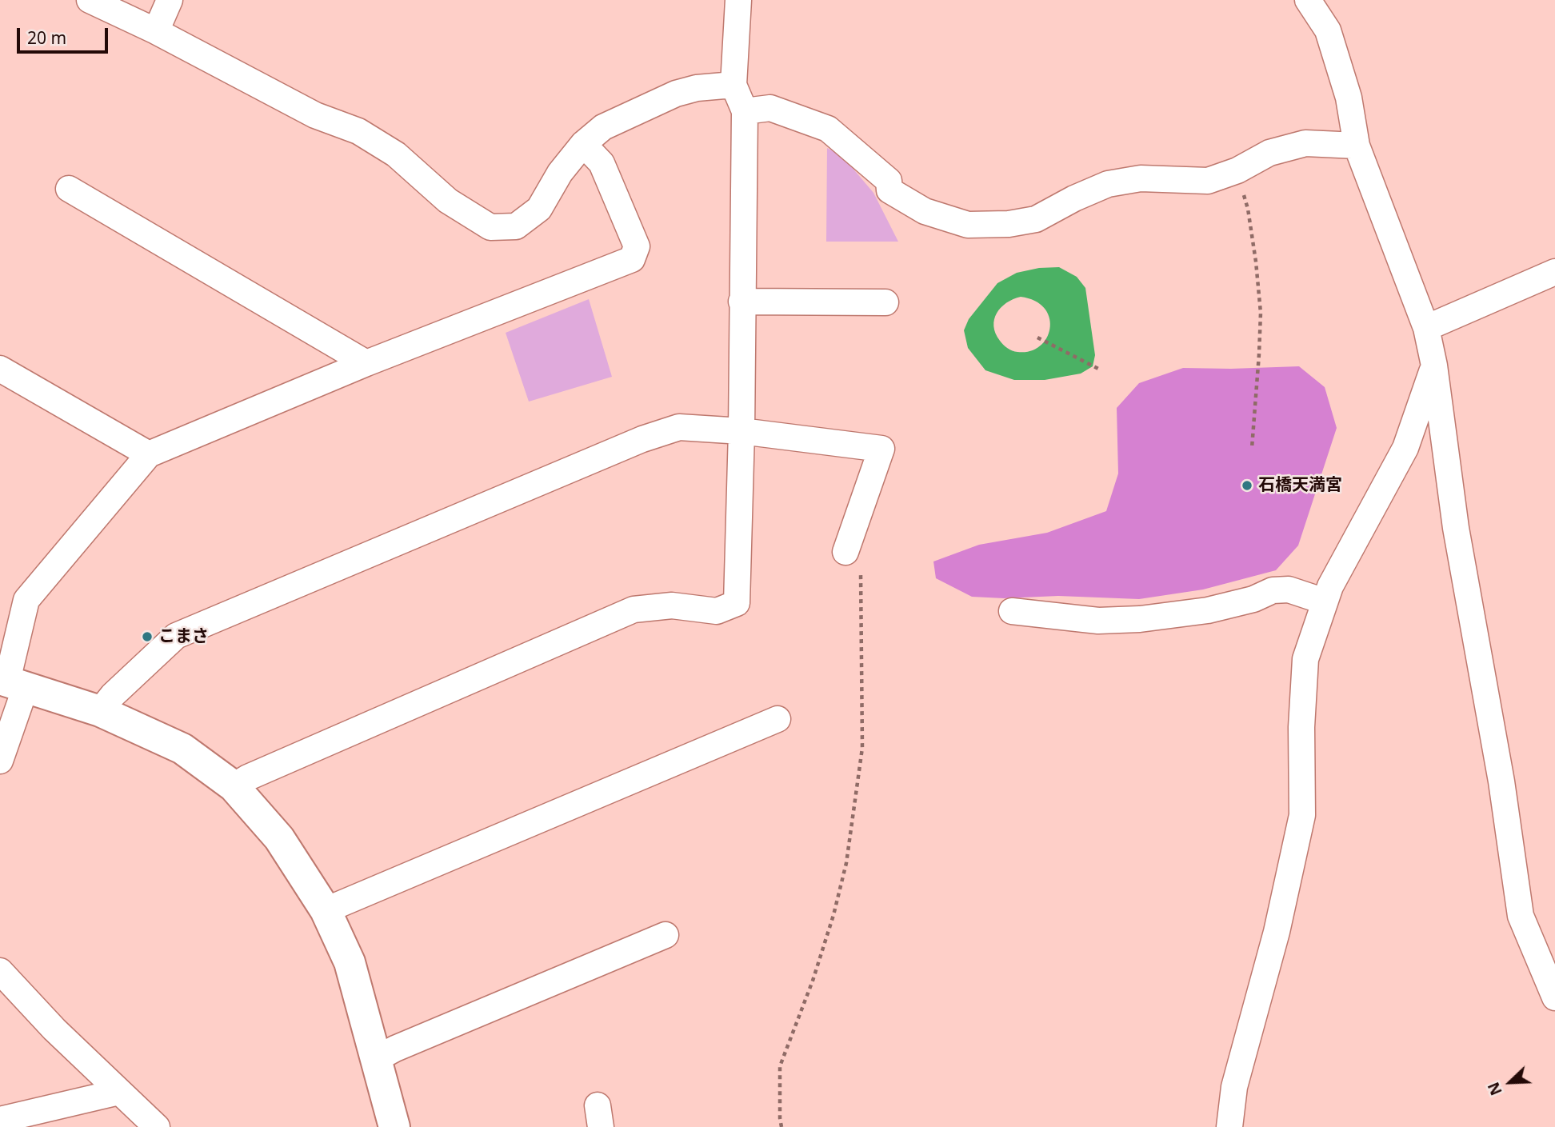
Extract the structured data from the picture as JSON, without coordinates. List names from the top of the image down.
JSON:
{
  "places": ["石橋天満宮", "こまさ"],
  "scale_bar": "20 m",
  "north": "bottom left"
}
